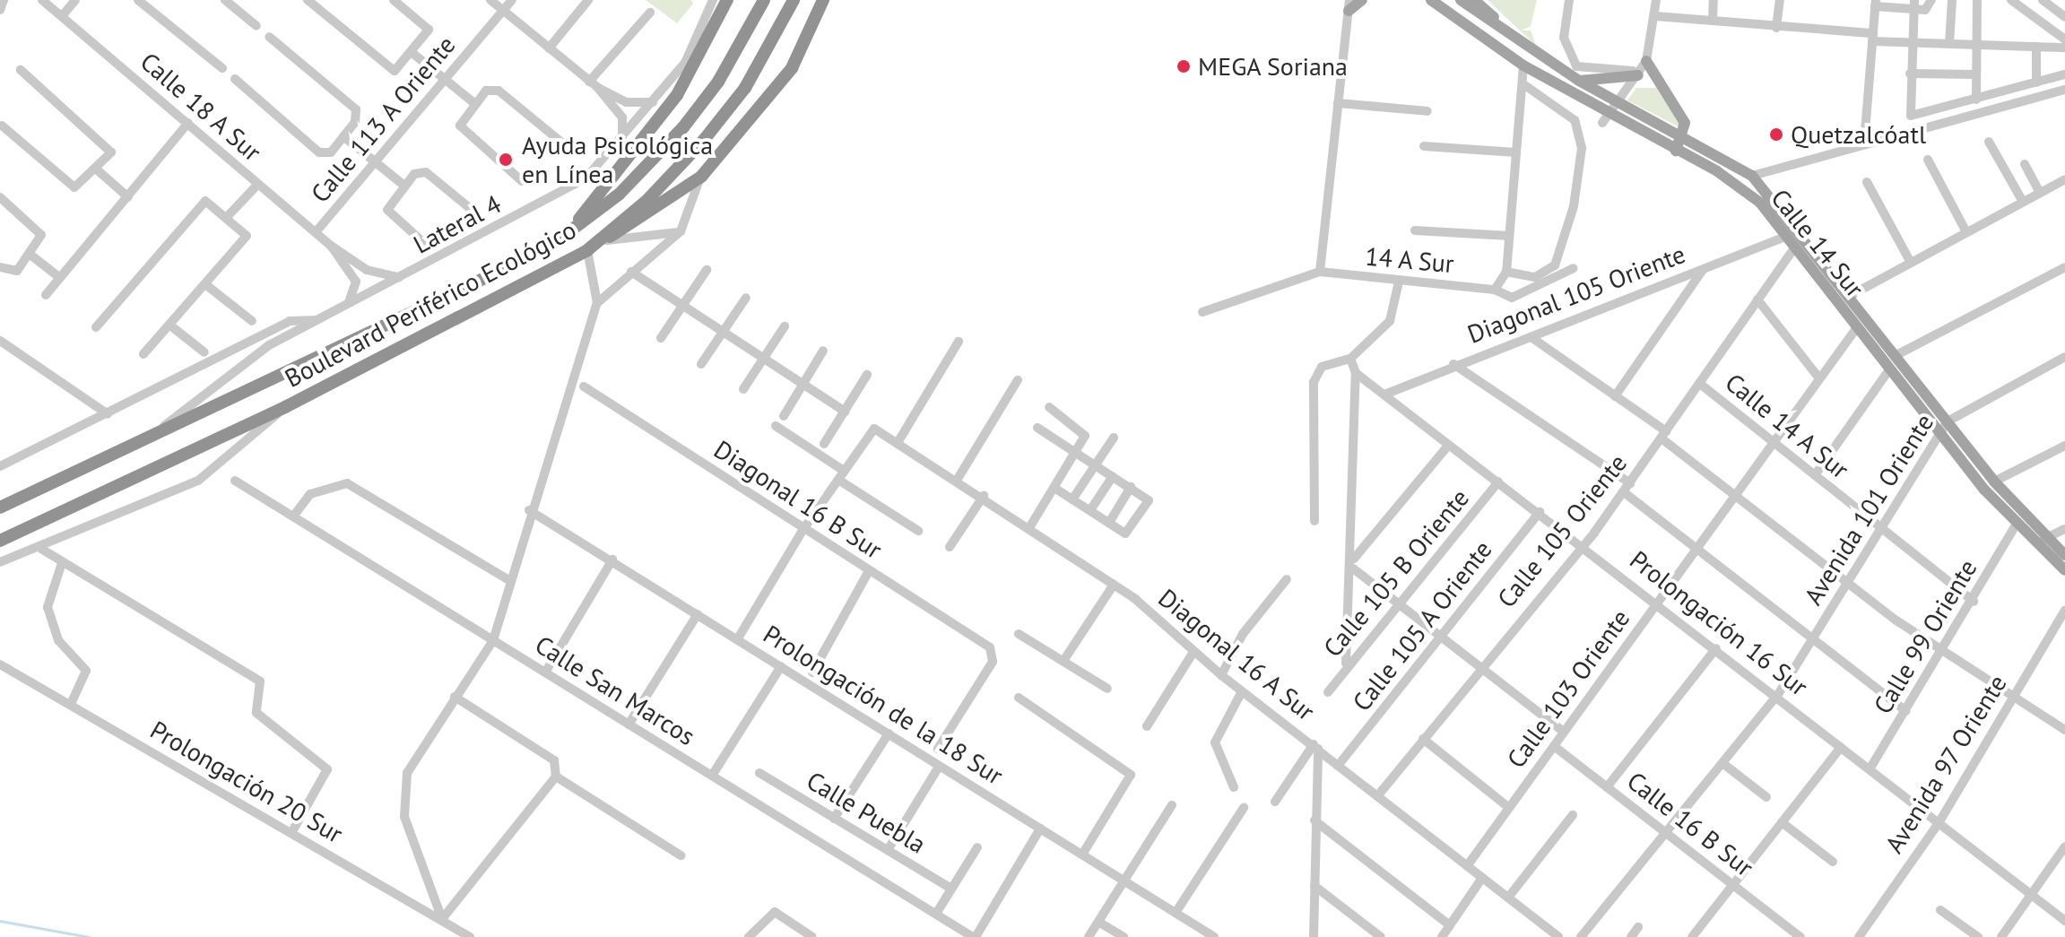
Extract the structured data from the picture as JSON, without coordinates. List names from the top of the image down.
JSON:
{
  "streets": {
    "highway": ["Boulevard Periférico Ecológico"],
    "main road": ["Calle 14 Sur"],
    "street": [
      "Calle 18 A Sur",
      "Calle 113 A Oriente",
      "Lateral 4",
      "14 A Sur",
      "Diagonal 105 Oriente",
      "Calle 14 A Sur",
      "Diagonal 16 B Sur",
      "Avenida 101 Oriente",
      "Calle 105 Oriente",
      "Calle 105 B Oriente",
      "Prolongación 16 Sur",
      "Calle 105 A Oriente",
      "Calle 99 Oriente",
      "Diagonal 16 A Sur",
      "Calle 103 Oriente",
      "Calle San Marcos",
      "Prolongación de la 18 Sur",
      "Avenida 97 Oriente",
      "Prolongación 20 Sur",
      "Calle Puebla",
      "Calle 16 B Sur"
    ]
  },
  "crossings": [
    ["Calle 18 A Sur", "Calle 113 A Oriente"],
    ["Calle 18 A Sur", "Lateral 4"],
    ["Lateral 4", "Boulevard Periférico Ecológico"],
    ["Calle 14 Sur", "Diagonal 105 Oriente"],
    ["Calle 14 Sur", "Avenida 101 Oriente"],
    ["Calle 14 Sur", "Calle 105 Oriente"],
    ["Calle 14 Sur", "Calle 99 Oriente"],
    ["Calle 14 Sur", "Calle 103 Oriente"],
    ["Diagonal 105 Oriente", "Prolongación 16 Sur"],
    ["Calle 14 A Sur", "Avenida 101 Oriente"],
    ["Calle 14 A Sur", "Calle 105 Oriente"],
    ["Calle 14 A Sur", "Calle 99 Oriente"],
    ["Calle 14 A Sur", "Calle 103 Oriente"],
    ["Avenida 101 Oriente", "Prolongación 16 Sur"],
    ["Avenida 101 Oriente", "Calle 16 B Sur"],
    ["Calle 105 Oriente", "Prolongación 16 Sur"],
    ["Calle 105 Oriente", "Diagonal 16 A Sur"],
    ["Calle 105 B Oriente", "Prolongación 16 Sur"],
    ["Prolongación 16 Sur", "Calle 105 A Oriente"],
    ["Prolongación 16 Sur", "Calle 99 Oriente"],
    ["Prolongación 16 Sur", "Calle 103 Oriente"],
    ["Prolongación 16 Sur", "Avenida 97 Oriente"],
    ["Calle 105 A Oriente", "Diagonal 16 A Sur"],
    ["Diagonal 16 A Sur", "Calle 103 Oriente"],
    ["Calle 103 Oriente", "Calle 16 B Sur"]
  ],
  "places": ["MEGA Soriana", "Quetzalcóatl", "Ayuda Psicológica en Línea"]
}
